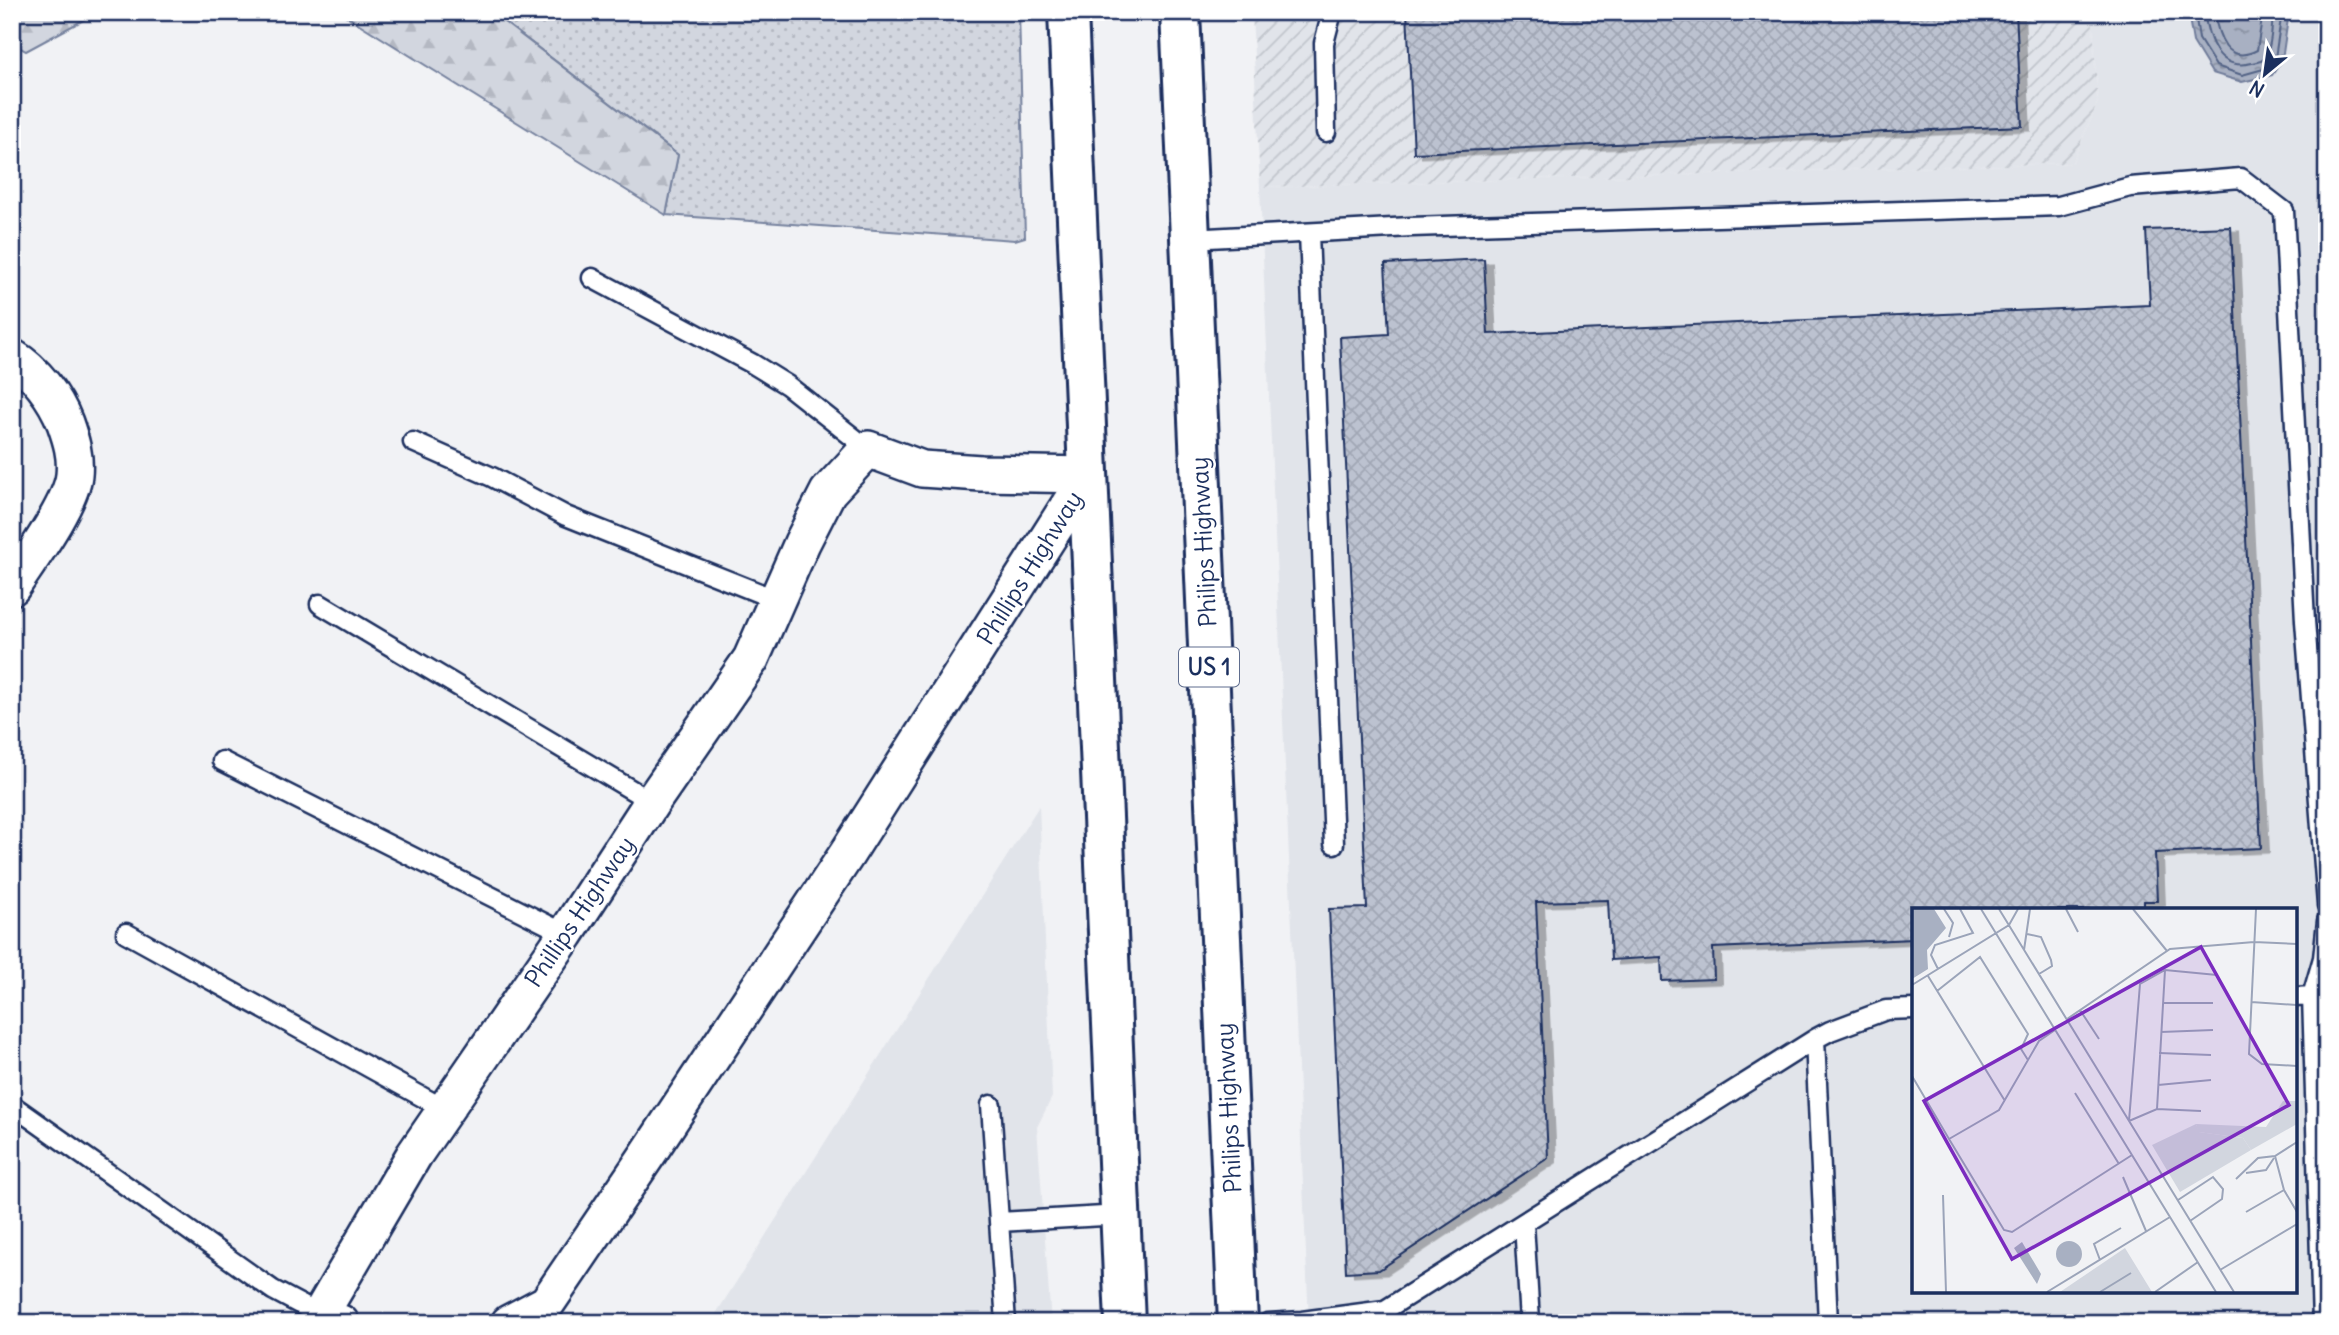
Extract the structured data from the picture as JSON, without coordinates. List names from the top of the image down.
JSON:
{
  "streets": {
    "main road": ["Philips Highway", "US 1"],
    "street": ["Phillips Highway"]
  },
  "north": "bottom left"
}
